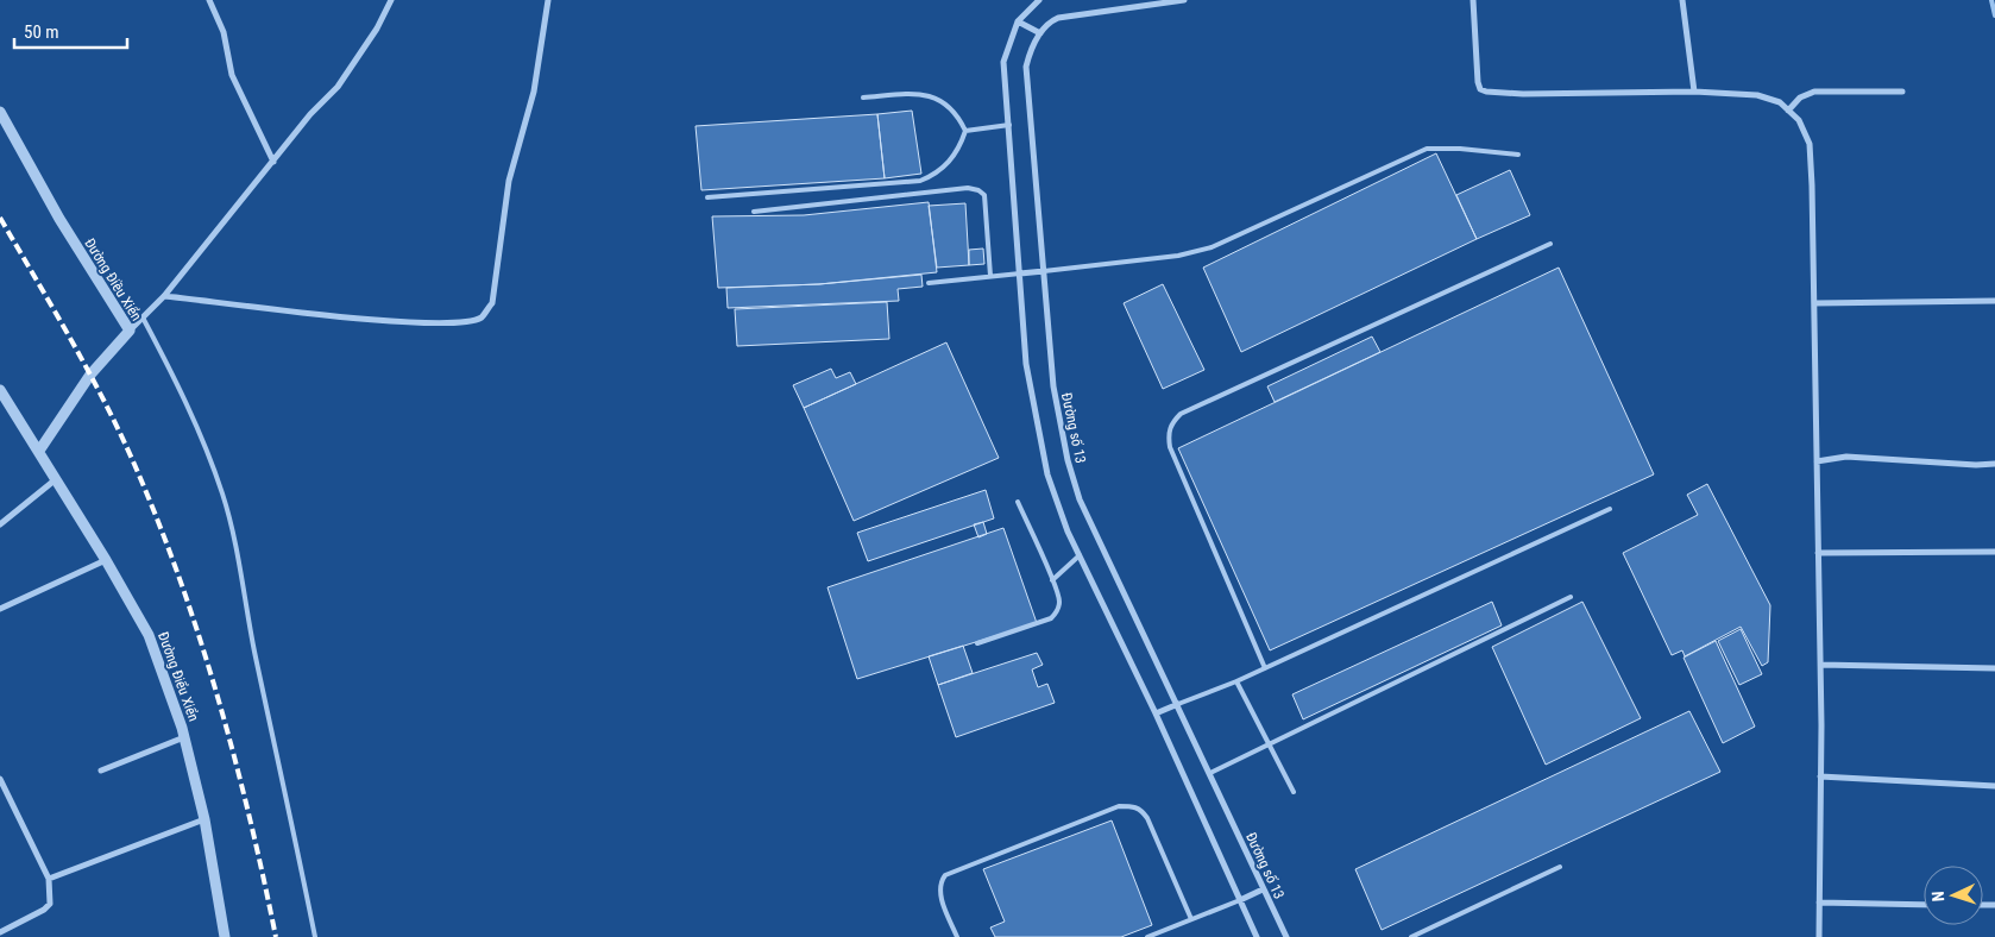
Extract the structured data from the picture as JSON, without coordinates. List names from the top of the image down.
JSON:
{
  "streets": {
    "street": ["Đường Điều Xiển", "Đường số 13", "Đường Điểu Xiển"]
  },
  "crossings": [
    ["Đường Điều Xiển", "Đường Điểu Xiển"]
  ],
  "scale_bar": "50 m",
  "north": "left"
}
